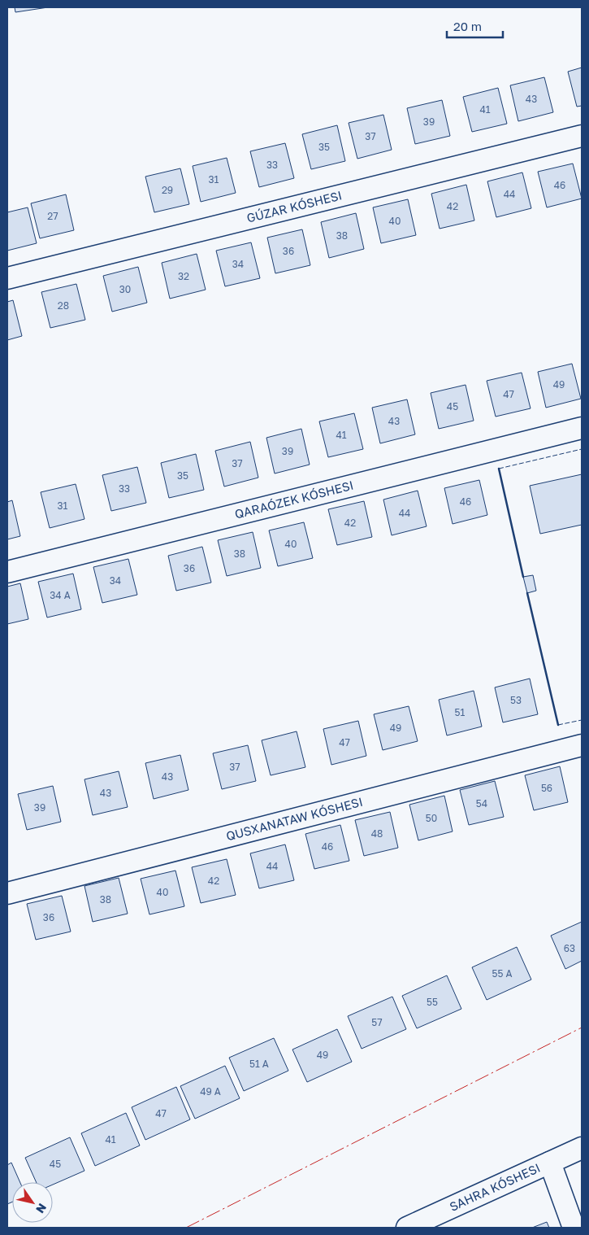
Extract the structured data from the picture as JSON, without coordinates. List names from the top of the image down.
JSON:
{
  "streets": {
    "street": [
      "GÚZAR KÓSHESI",
      "QARAÓZEK KÓSHESI",
      "QUSXANATAW KÓSHESI",
      "SAHRA KÓSHESI"
    ]
  },
  "house_numbers": [
    "43",
    "41",
    "39",
    "37",
    "35",
    "33",
    "31",
    "46",
    "29",
    "44",
    "42",
    "27",
    "40",
    "38",
    "36",
    "34",
    "32",
    "30",
    "28",
    "49",
    "47",
    "45",
    "43",
    "41",
    "39",
    "37",
    "35",
    "33",
    "46",
    "31",
    "44",
    "42",
    "40",
    "38",
    "36",
    "34",
    "34 А",
    "53",
    "51",
    "49",
    "47",
    "37",
    "43",
    "56",
    "43",
    "54",
    "39",
    "50",
    "48",
    "46",
    "44",
    "42",
    "40",
    "38",
    "36",
    "63",
    "55 А",
    "55",
    "57",
    "49",
    "51 А",
    "49 А",
    "47",
    "41",
    "45"
  ],
  "scale_bar": "20 m",
  "north": "bottom right"
}
